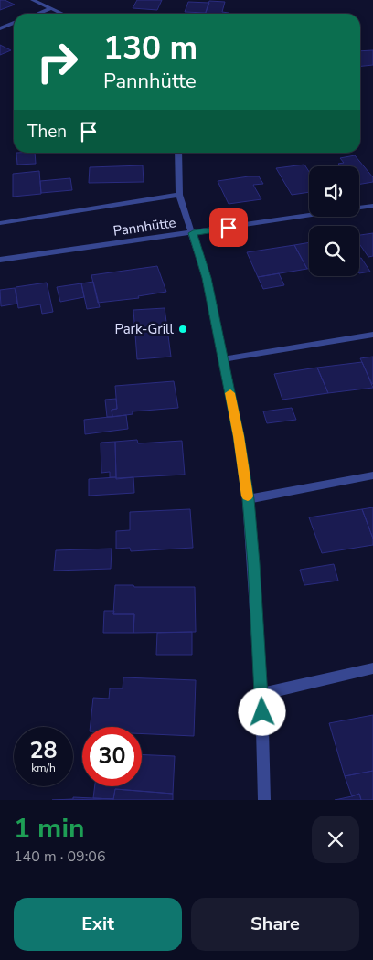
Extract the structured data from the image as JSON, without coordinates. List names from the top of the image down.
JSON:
{
  "streets": {
    "street": ["Pannhütte"]
  },
  "places": ["Park-Grill"],
  "page": {
    "turn": ["130 m", "Pannhütte"],
    "then": "Then",
    "speed": "28 km/h",
    "limit": "30",
    "heading": ["1 min", "140 m · 09:06"],
    "buttons": ["Exit", "Share"]
  }
}
